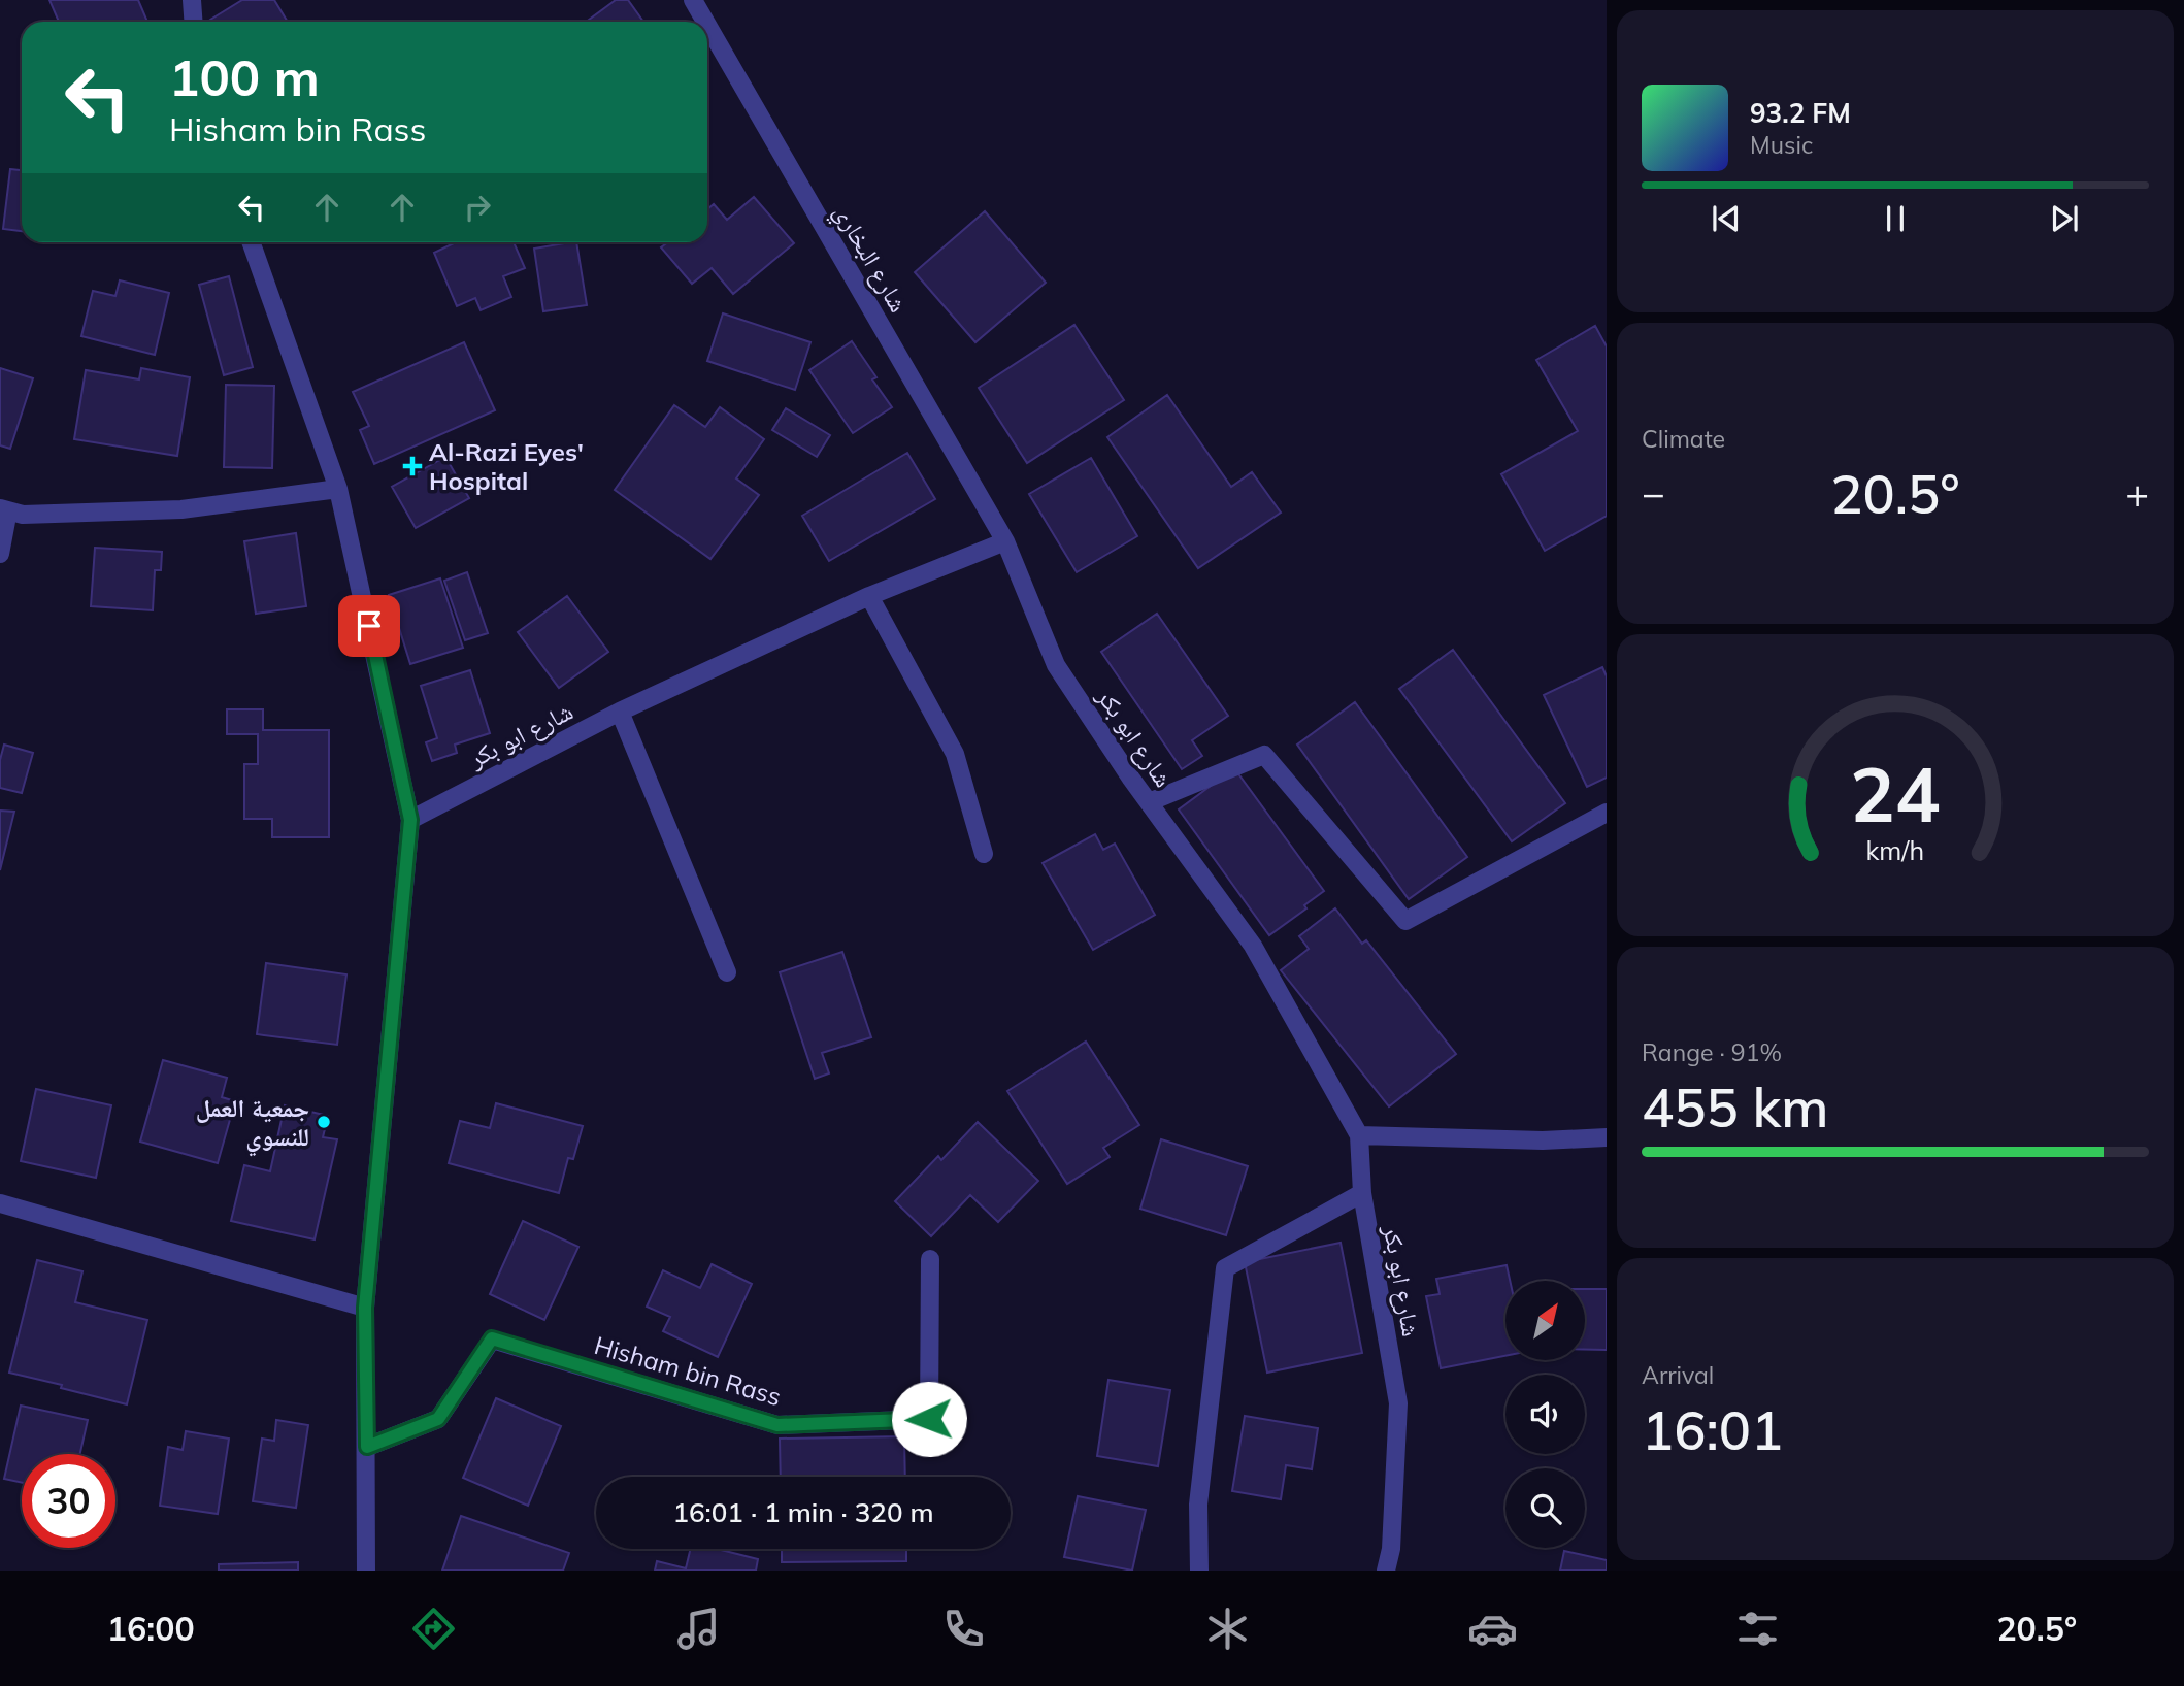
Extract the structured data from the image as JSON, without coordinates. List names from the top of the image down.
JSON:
{
  "streets": {
    "street": ["شارع البخاري", "شارع ابو بكر", "Hisham bin Rass"]
  },
  "crossings": [
    ["شارع البخاري", "شارع ابو بكر"]
  ],
  "places": {
    "health": ["Al-Razi Eyes' Hospital"],
    "other": ["جمعية العمل للنسوي"]
  },
  "north": "top right",
  "page": {
    "turn": ["100 m", "Hisham bin Rass"],
    "song": ["93.2 FM", "Music"],
    "tile": [
      "Climate",
      ["Range · 91%", "455 km"],
      ["Arrival", "16:01"]
    ],
    "heat": ["−", "20.5°", "+"],
    "limit": "30",
    "trip": "16:01 · 1 min · 320 m",
    "tabs": ["16:00", "20.5°"],
    "gauge": ["24", "km/h"]
  }
}
